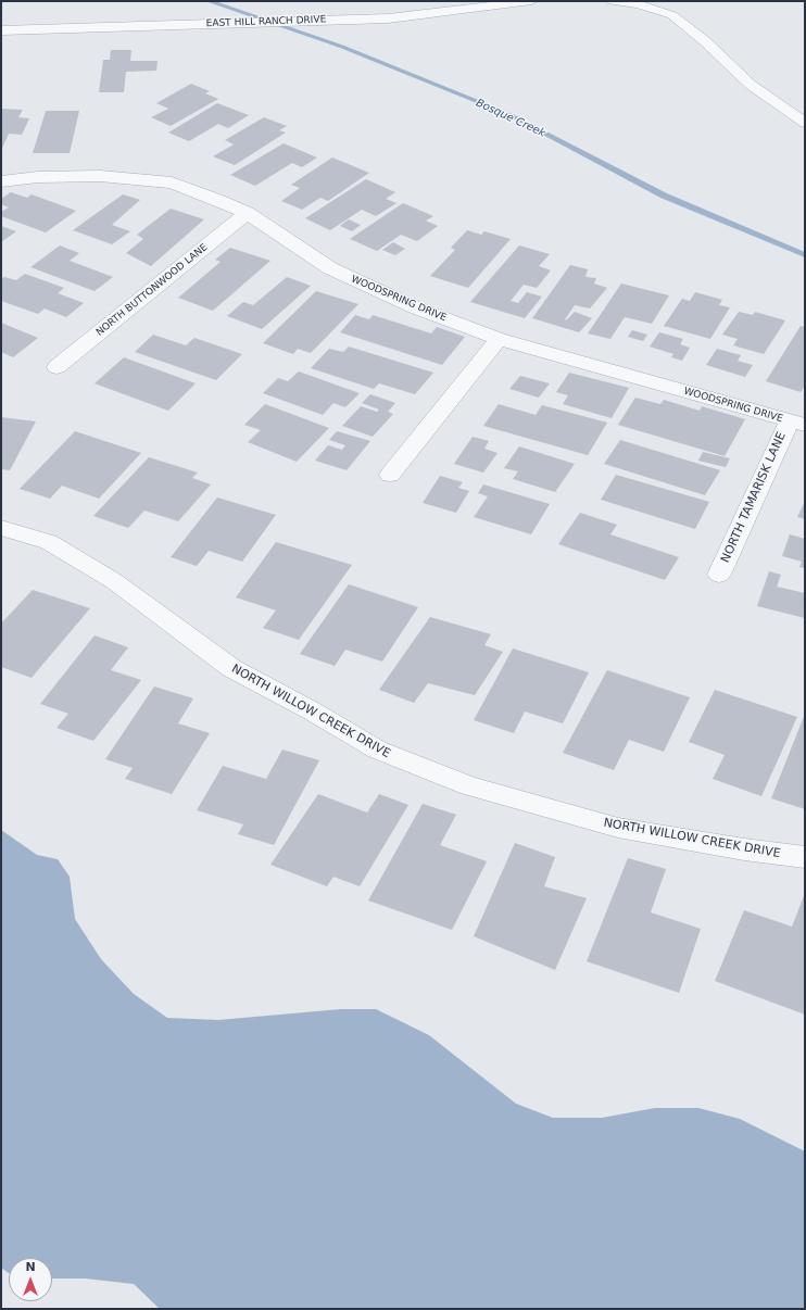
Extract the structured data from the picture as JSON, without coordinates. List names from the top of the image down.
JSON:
{
  "streets": {
    "street": [
      "NORTH BUTTONWOOD LANE",
      "WOODSPRING DRIVE",
      "NORTH TAMARISK LANE",
      "NORTH WILLOW CREEK DRIVE"
    ],
    "lane": ["EAST HILL RANCH DRIVE"]
  },
  "crossings": [
    ["NORTH BUTTONWOOD LANE", "WOODSPRING DRIVE"],
    ["WOODSPRING DRIVE", "NORTH TAMARISK LANE"]
  ],
  "water": ["Bosque Creek"],
  "north": "top"
}
